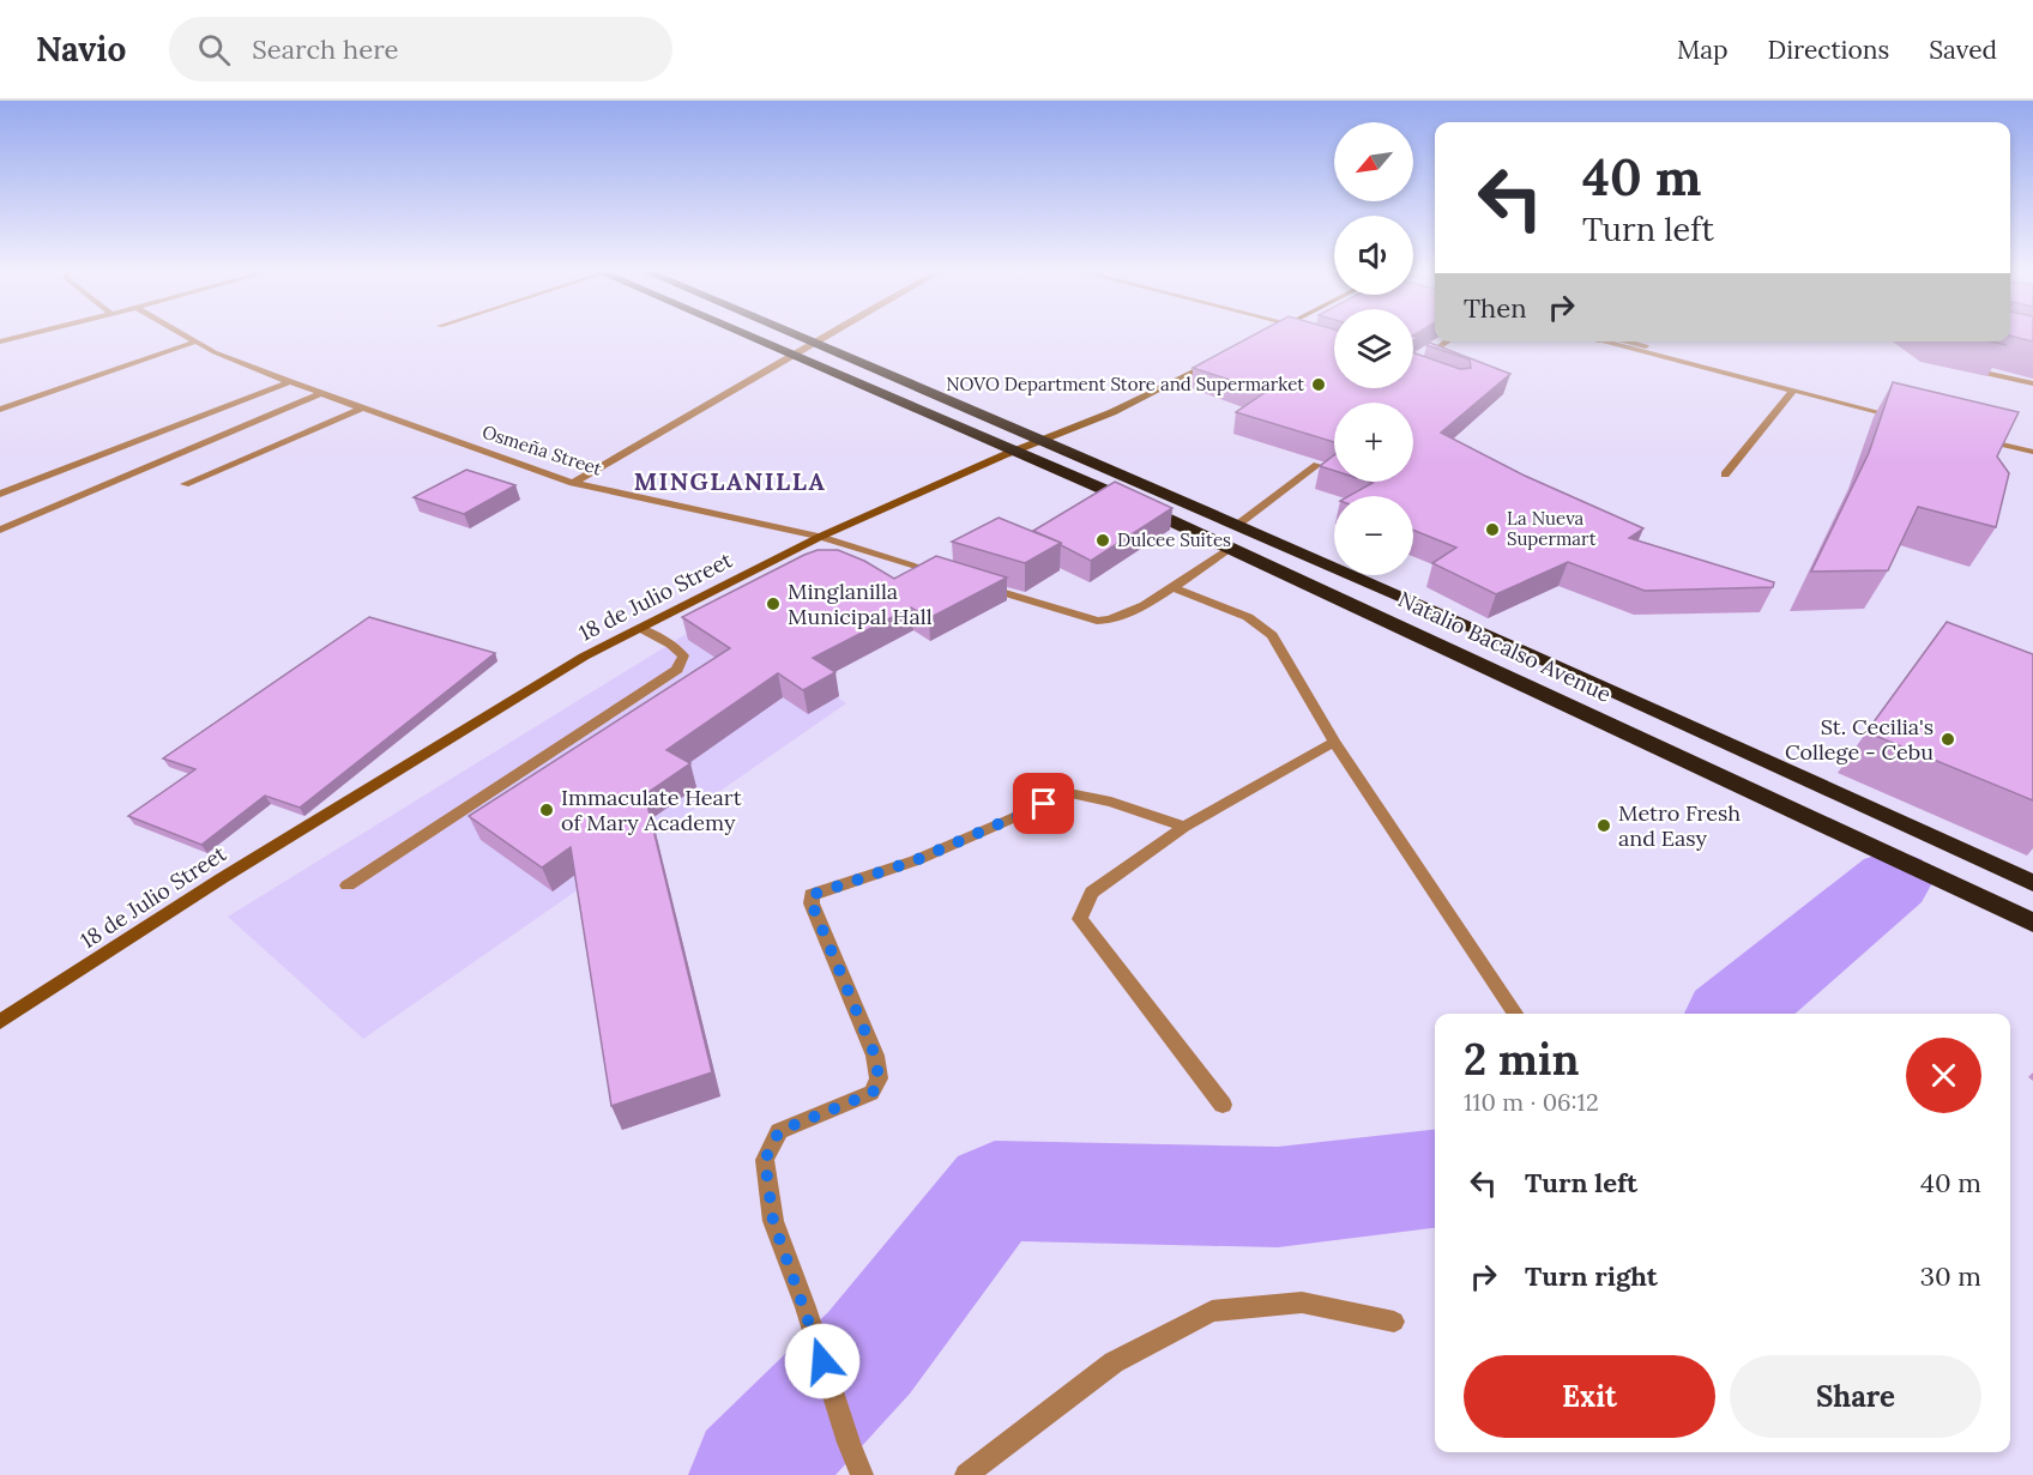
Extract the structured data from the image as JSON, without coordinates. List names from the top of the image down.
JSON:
{
  "streets": {
    "highway": ["Natalio Bacalso Avenue"],
    "street": ["Osmeña Street", "18 de Julio Street"]
  },
  "crossings": [
    ["Osmeña Street", "18 de Julio Street"],
    ["18 de Julio Street", "Natalio Bacalso Avenue"]
  ],
  "districts": ["MINGLANILLA"],
  "places": [
    "NOVO Department Store and Supermarket",
    "La Nueva Supermart",
    "Dulcee Suites",
    "Minglanilla Municipal Hall",
    "St. Cecilia's College - Cebu",
    "Immaculate Heart of Mary Academy",
    "Metro Fresh and Easy"
  ],
  "north": "bottom left",
  "page": {
    "header": "Navio",
    "search": "Search here",
    "nav": ["Map", "Directions", "Saved"],
    "map_buttons": ["+", "−"],
    "turn": ["40 m", "Turn left"],
    "then": "Then",
    "heading": ["2 min", "110 m · 06:12"],
    "list": [
      {
        "name": "Turn left",
        "value": "40 m"
      },
      {
        "name": "Turn right",
        "value": "30 m"
      }
    ],
    "buttons": ["Exit", "Share"]
  }
}
